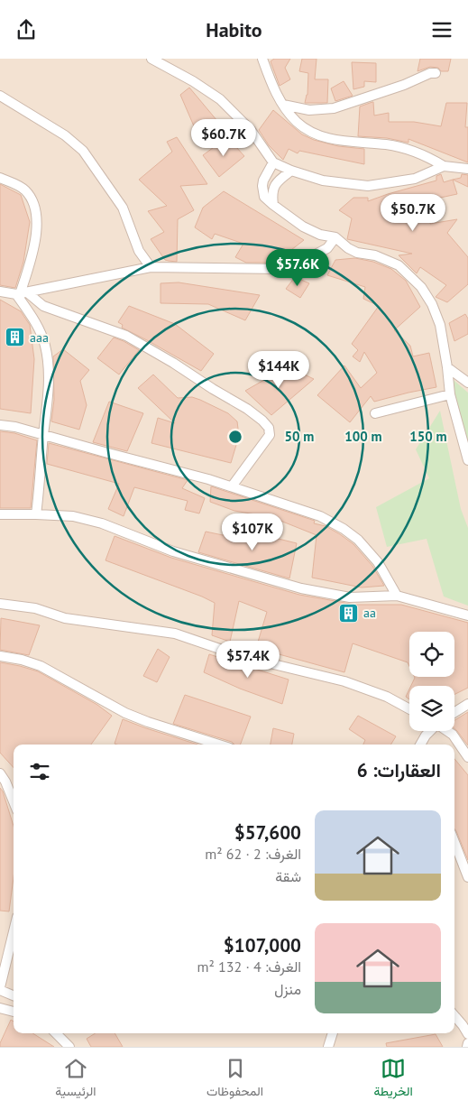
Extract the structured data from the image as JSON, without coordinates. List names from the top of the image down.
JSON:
{
  "places": {
    "building": ["aaa", "aa"]
  },
  "page": {
    "header": "Habito",
    "price": [
      "$60.7K",
      "$50.7K",
      "$57.6K",
      "$144K",
      "$107K",
      "$57.4K"
    ],
    "heading": "العقارات: 6",
    "list": [
      {
        "name": "$57,600",
        "note": "الغرف: 2 · 62 m² · شقة"
      },
      {
        "name": "$107,000",
        "note": "الغرف: 4 · 132 m² · منزل"
      }
    ],
    "tabs": ["الخريطة", "المحفوظات", "الرئيسية"]
  },
  "rings": ["50 m", "100 m", "150 m"]
}
